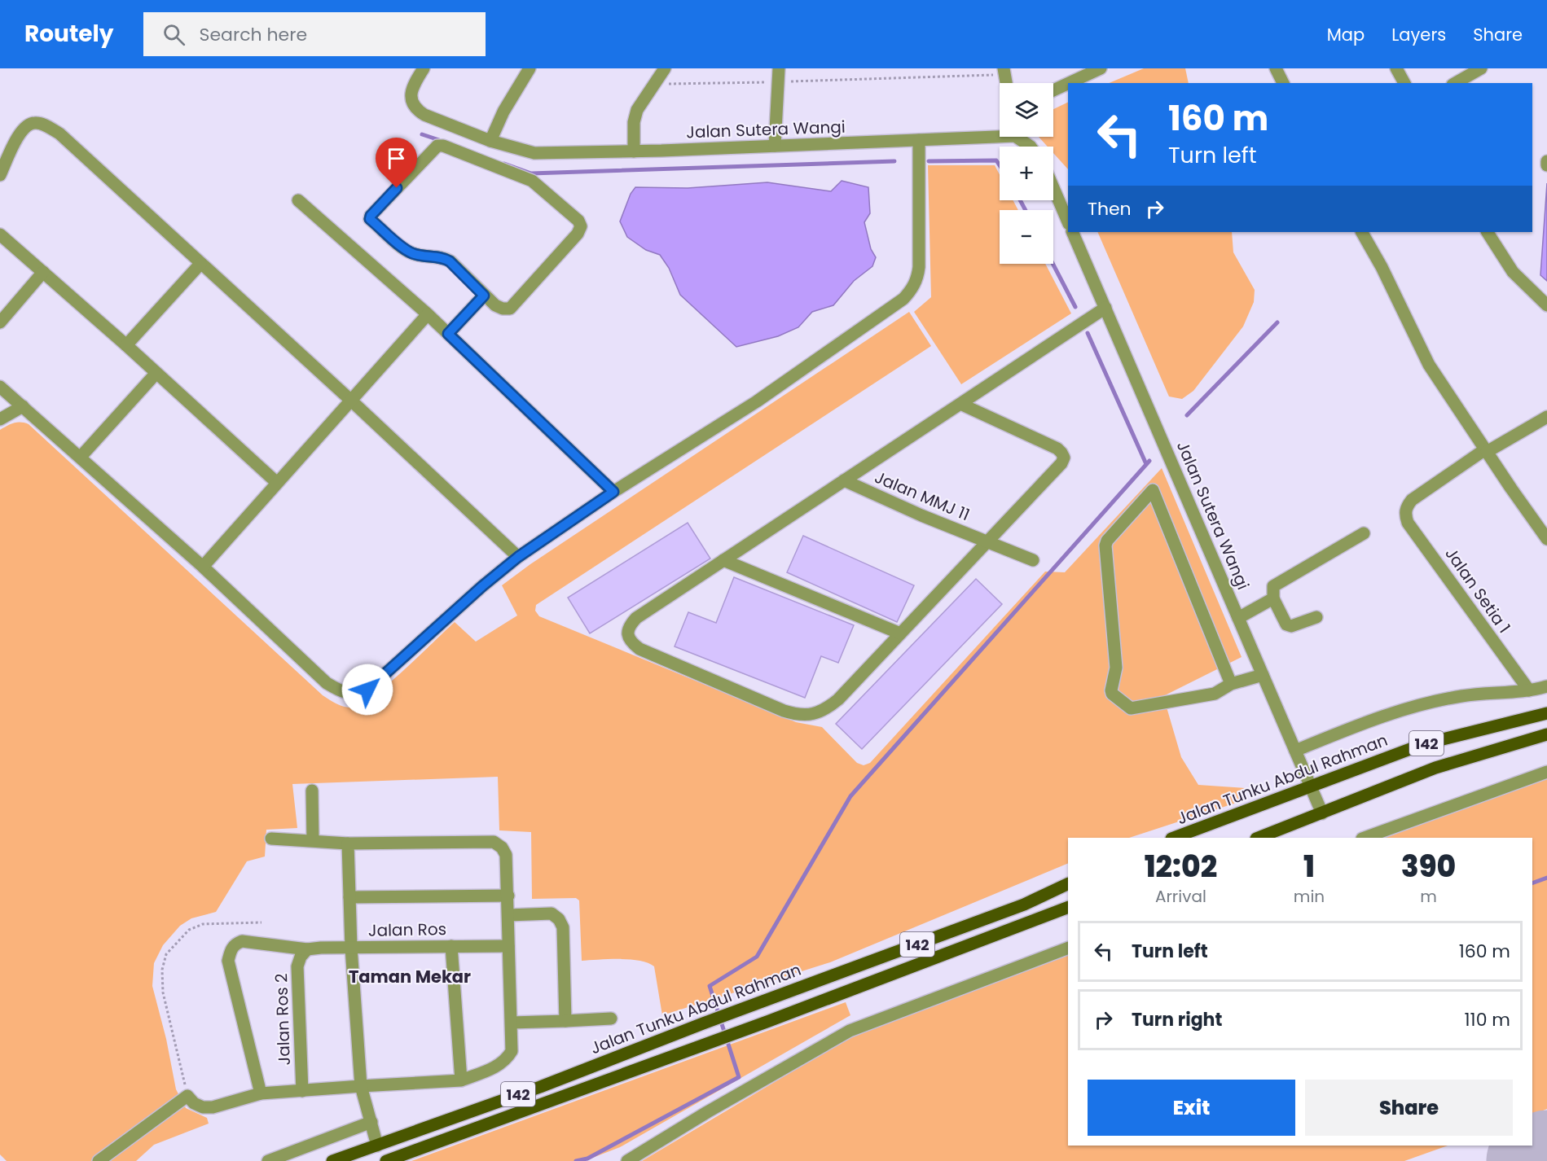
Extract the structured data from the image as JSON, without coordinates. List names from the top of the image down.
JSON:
{
  "streets": {
    "main road": ["142", "Jalan Tunku Abdul Rahman"],
    "street": [
      "Jalan Sutera Wangi",
      "Jalan MMJ 11",
      "Jalan Setia 1",
      "Jalan Ros",
      "Jalan Ros 2"
    ]
  },
  "crossings": [
    ["Jalan Sutera Wangi", "142"],
    ["Jalan Sutera Wangi", "Jalan Tunku Abdul Rahman"],
    ["Jalan Ros", "Jalan Ros 2"]
  ],
  "districts": ["Taman Mekar"],
  "page": {
    "header": "Routely",
    "search": "Search here",
    "nav": ["Map", "Layers", "Share"],
    "map_buttons": ["+", "−"],
    "turn": ["160 m", "Turn left"],
    "then": "Then",
    "eta": [
      "12:02",
      "Arrival",
      "1",
      "min",
      "390",
      "m"
    ],
    "list": [
      {
        "name": "Turn left",
        "value": "160 m"
      },
      {
        "name": "Turn right",
        "value": "110 m"
      }
    ],
    "buttons": ["Exit", "Share"]
  }
}
